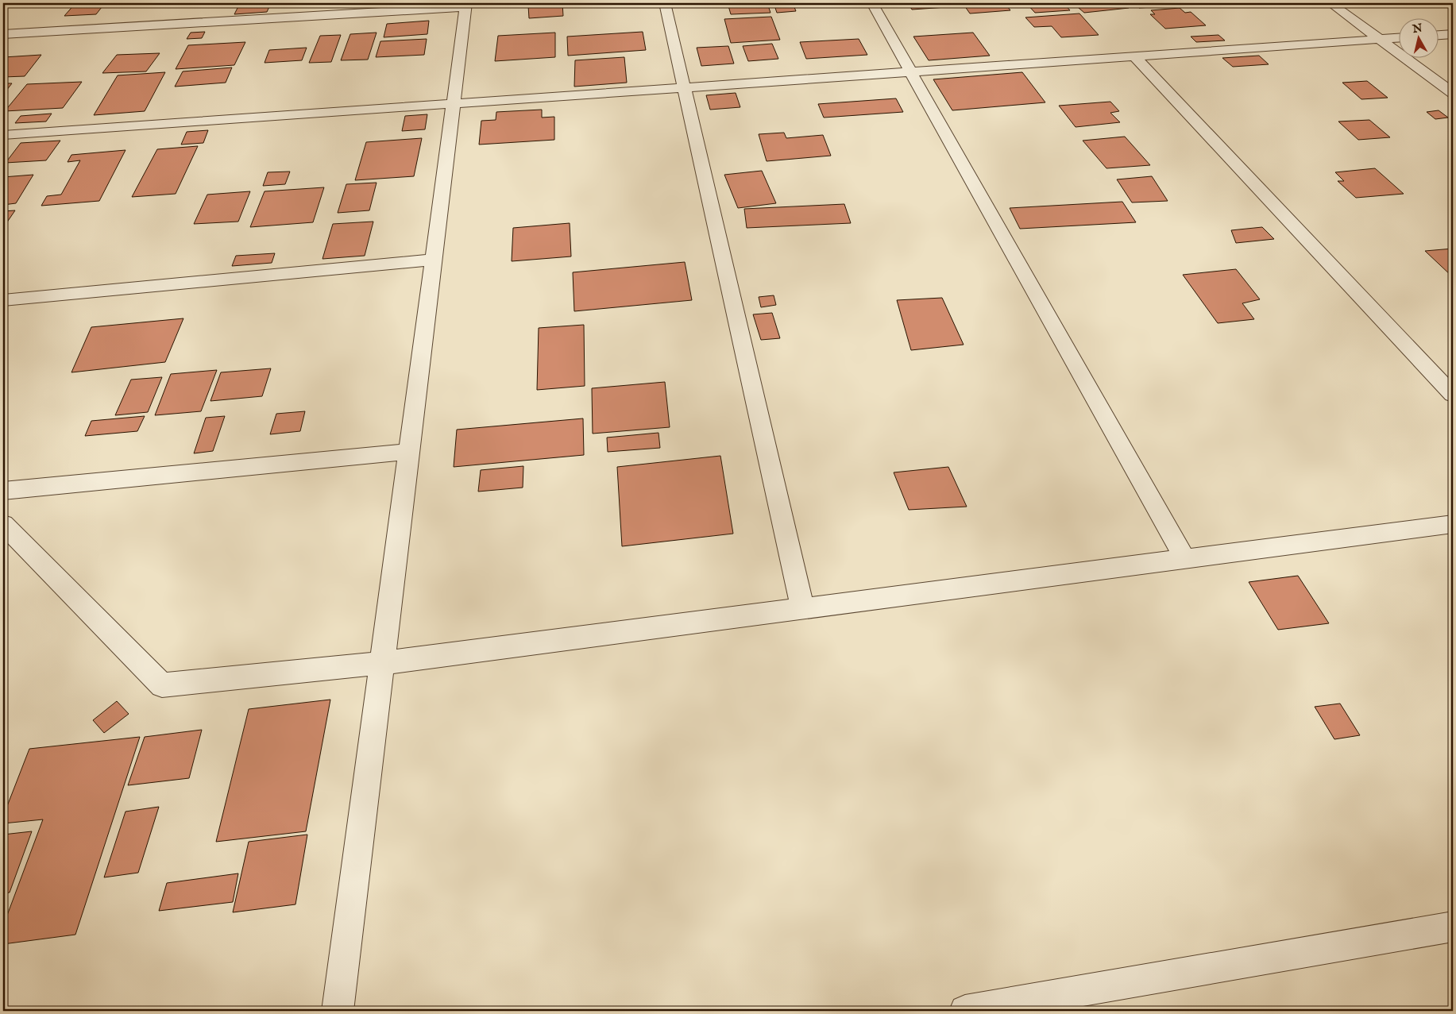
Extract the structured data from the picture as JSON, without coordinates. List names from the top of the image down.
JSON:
{
  "north": "top"
}
